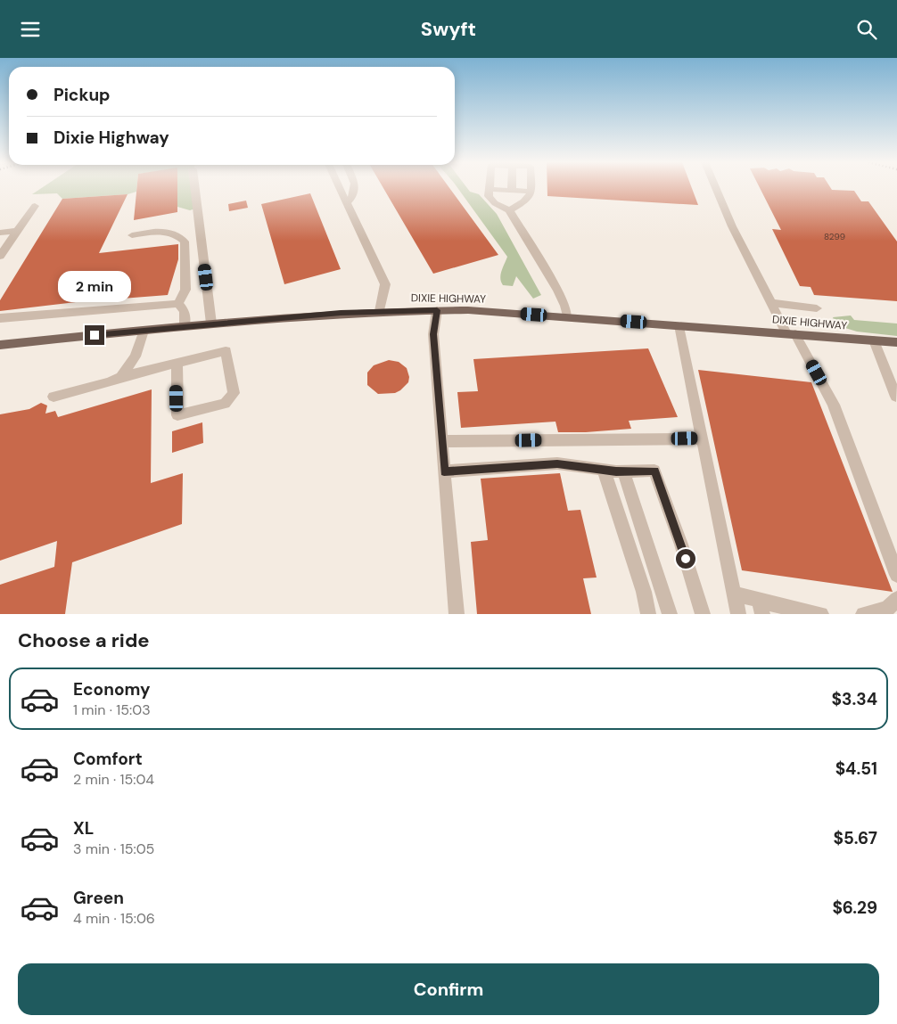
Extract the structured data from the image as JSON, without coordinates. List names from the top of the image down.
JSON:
{
  "streets": {
    "main road": ["DIXIE HIGHWAY"]
  },
  "house_numbers": ["8299"],
  "page": {
    "header": "Swyft",
    "banner": ["Pickup", "Dixie Highway"],
    "bubble": "2 min",
    "heading": "Choose a ride",
    "list": [
      {
        "name": "Economy",
        "note": "1 min · 15:03",
        "value": "$3.34"
      },
      {
        "name": "Comfort",
        "note": "2 min · 15:04",
        "value": "$4.51"
      },
      {
        "name": "XL",
        "note": "3 min · 15:05",
        "value": "$5.67"
      },
      {
        "name": "Green",
        "note": "4 min · 15:06",
        "value": "$6.29"
      }
    ],
    "buttons": "Confirm"
  }
}
